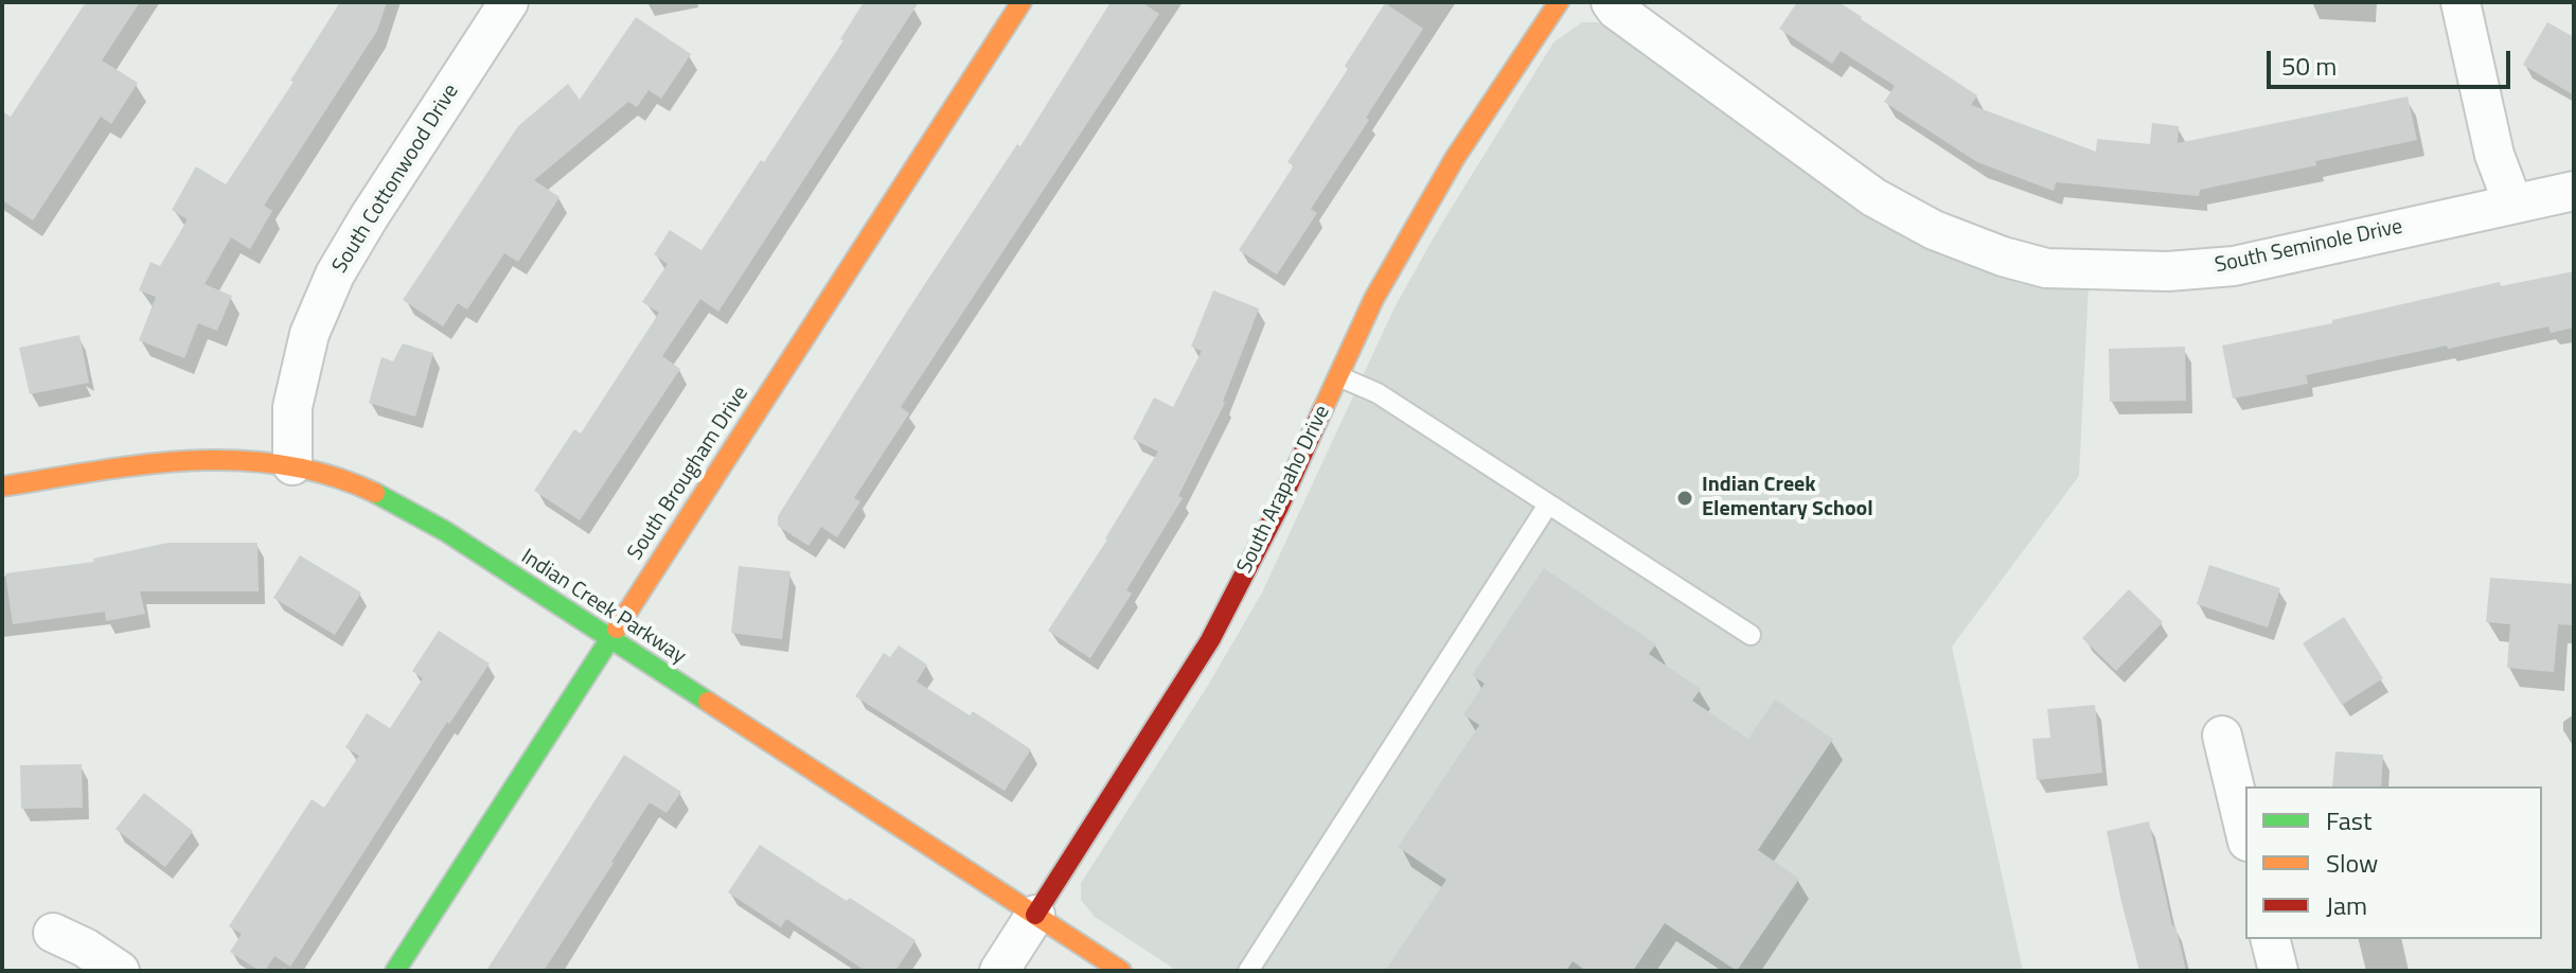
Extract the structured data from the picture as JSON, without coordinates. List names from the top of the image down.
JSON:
{
  "streets": {
    "street": [
      "South Cottonwood Drive",
      "South Seminole Drive",
      "South Brougham Drive",
      "South Arapaho Drive",
      "Indian Creek Parkway"
    ]
  },
  "crossings": [
    ["South Cottonwood Drive", "Indian Creek Parkway"],
    ["South Brougham Drive", "Indian Creek Parkway"],
    ["South Arapaho Drive", "Indian Creek Parkway"]
  ],
  "places": ["Indian Creek Elementary School"],
  "legend": ["Fast", "Slow", "Jam"],
  "scale_bar": "50 m"
}
